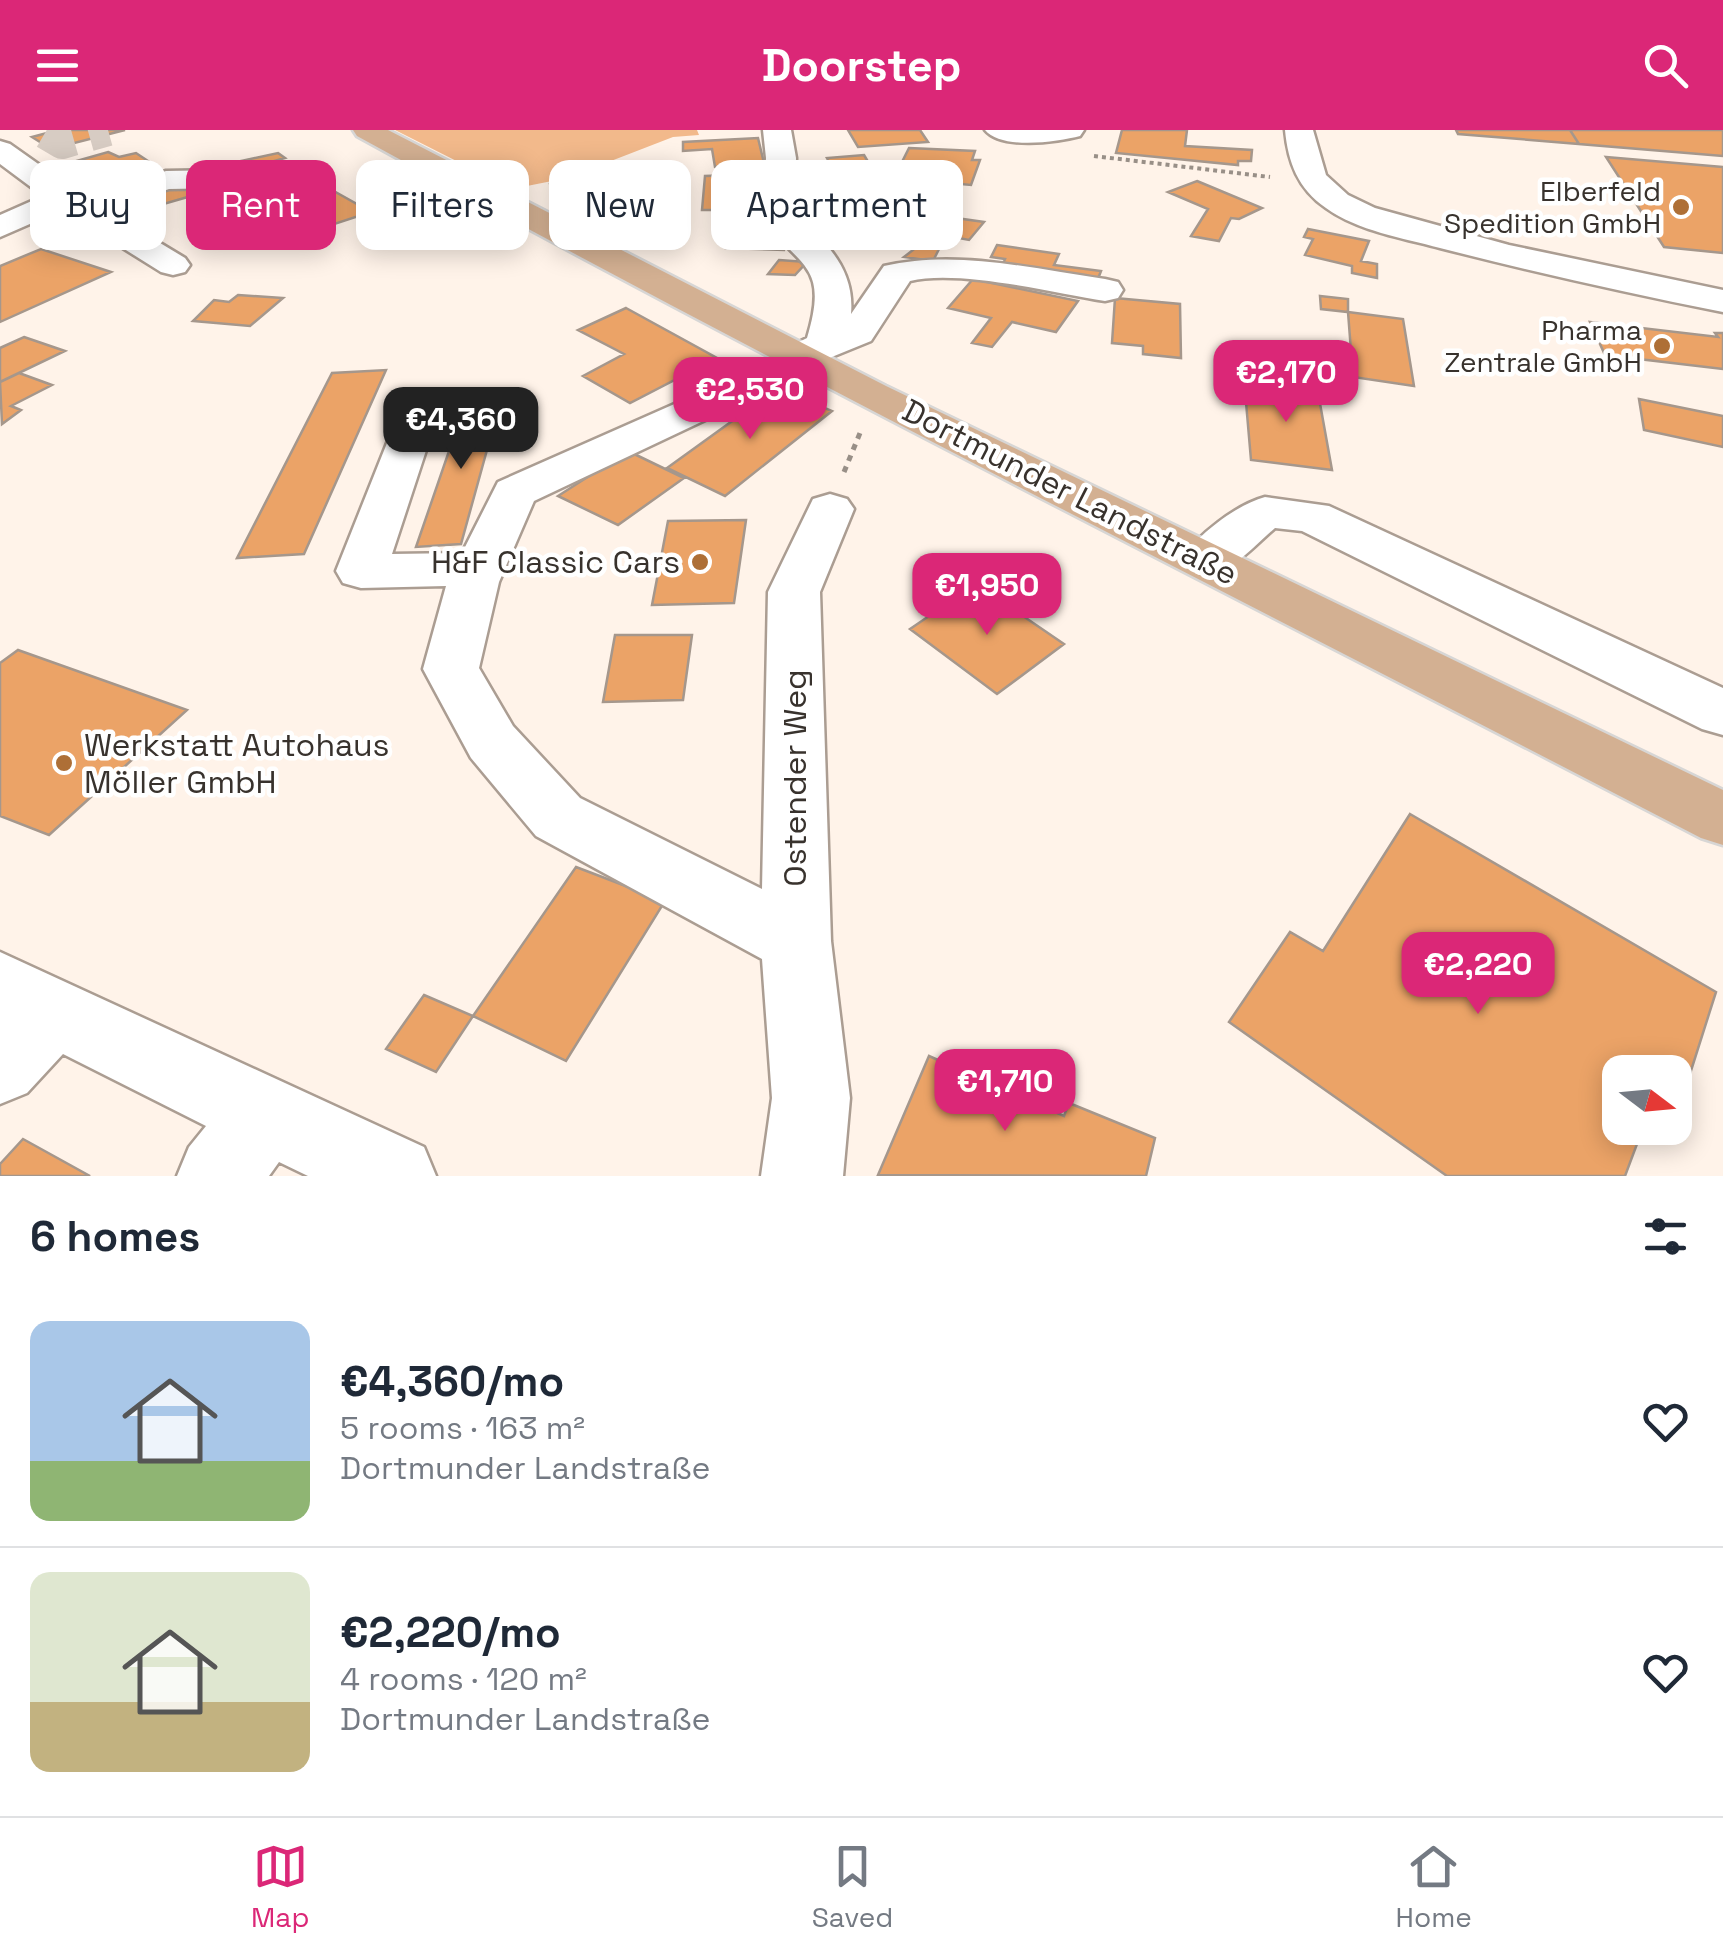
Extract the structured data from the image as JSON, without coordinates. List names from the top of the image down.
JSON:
{
  "streets": {
    "main road": ["Dortmunder Landstraße"],
    "street": ["Ostender Weg"]
  },
  "places": [
    "Elberfeld Spedition GmbH",
    "Pharma Zentrale GmbH",
    "H&F Classic Cars",
    "Werkstatt Autohaus Möller GmbH"
  ],
  "north": "right",
  "page": {
    "header": "Doorstep",
    "chip": [
      "Buy",
      "Rent",
      "Filters",
      "New",
      "Apartment"
    ],
    "price": [
      "€2,170",
      "€2,530",
      "€4,360",
      "€1,950",
      "€2,220",
      "€1,710"
    ],
    "heading": "6 homes",
    "list": [
      {
        "name": "€4,360/mo",
        "note": "5 rooms · 163 m² · Dortmunder Landstraße"
      },
      {
        "name": "€2,220/mo",
        "note": "4 rooms · 120 m² · Dortmunder Landstraße"
      }
    ],
    "tabs": ["Map", "Saved", "Home"]
  }
}
